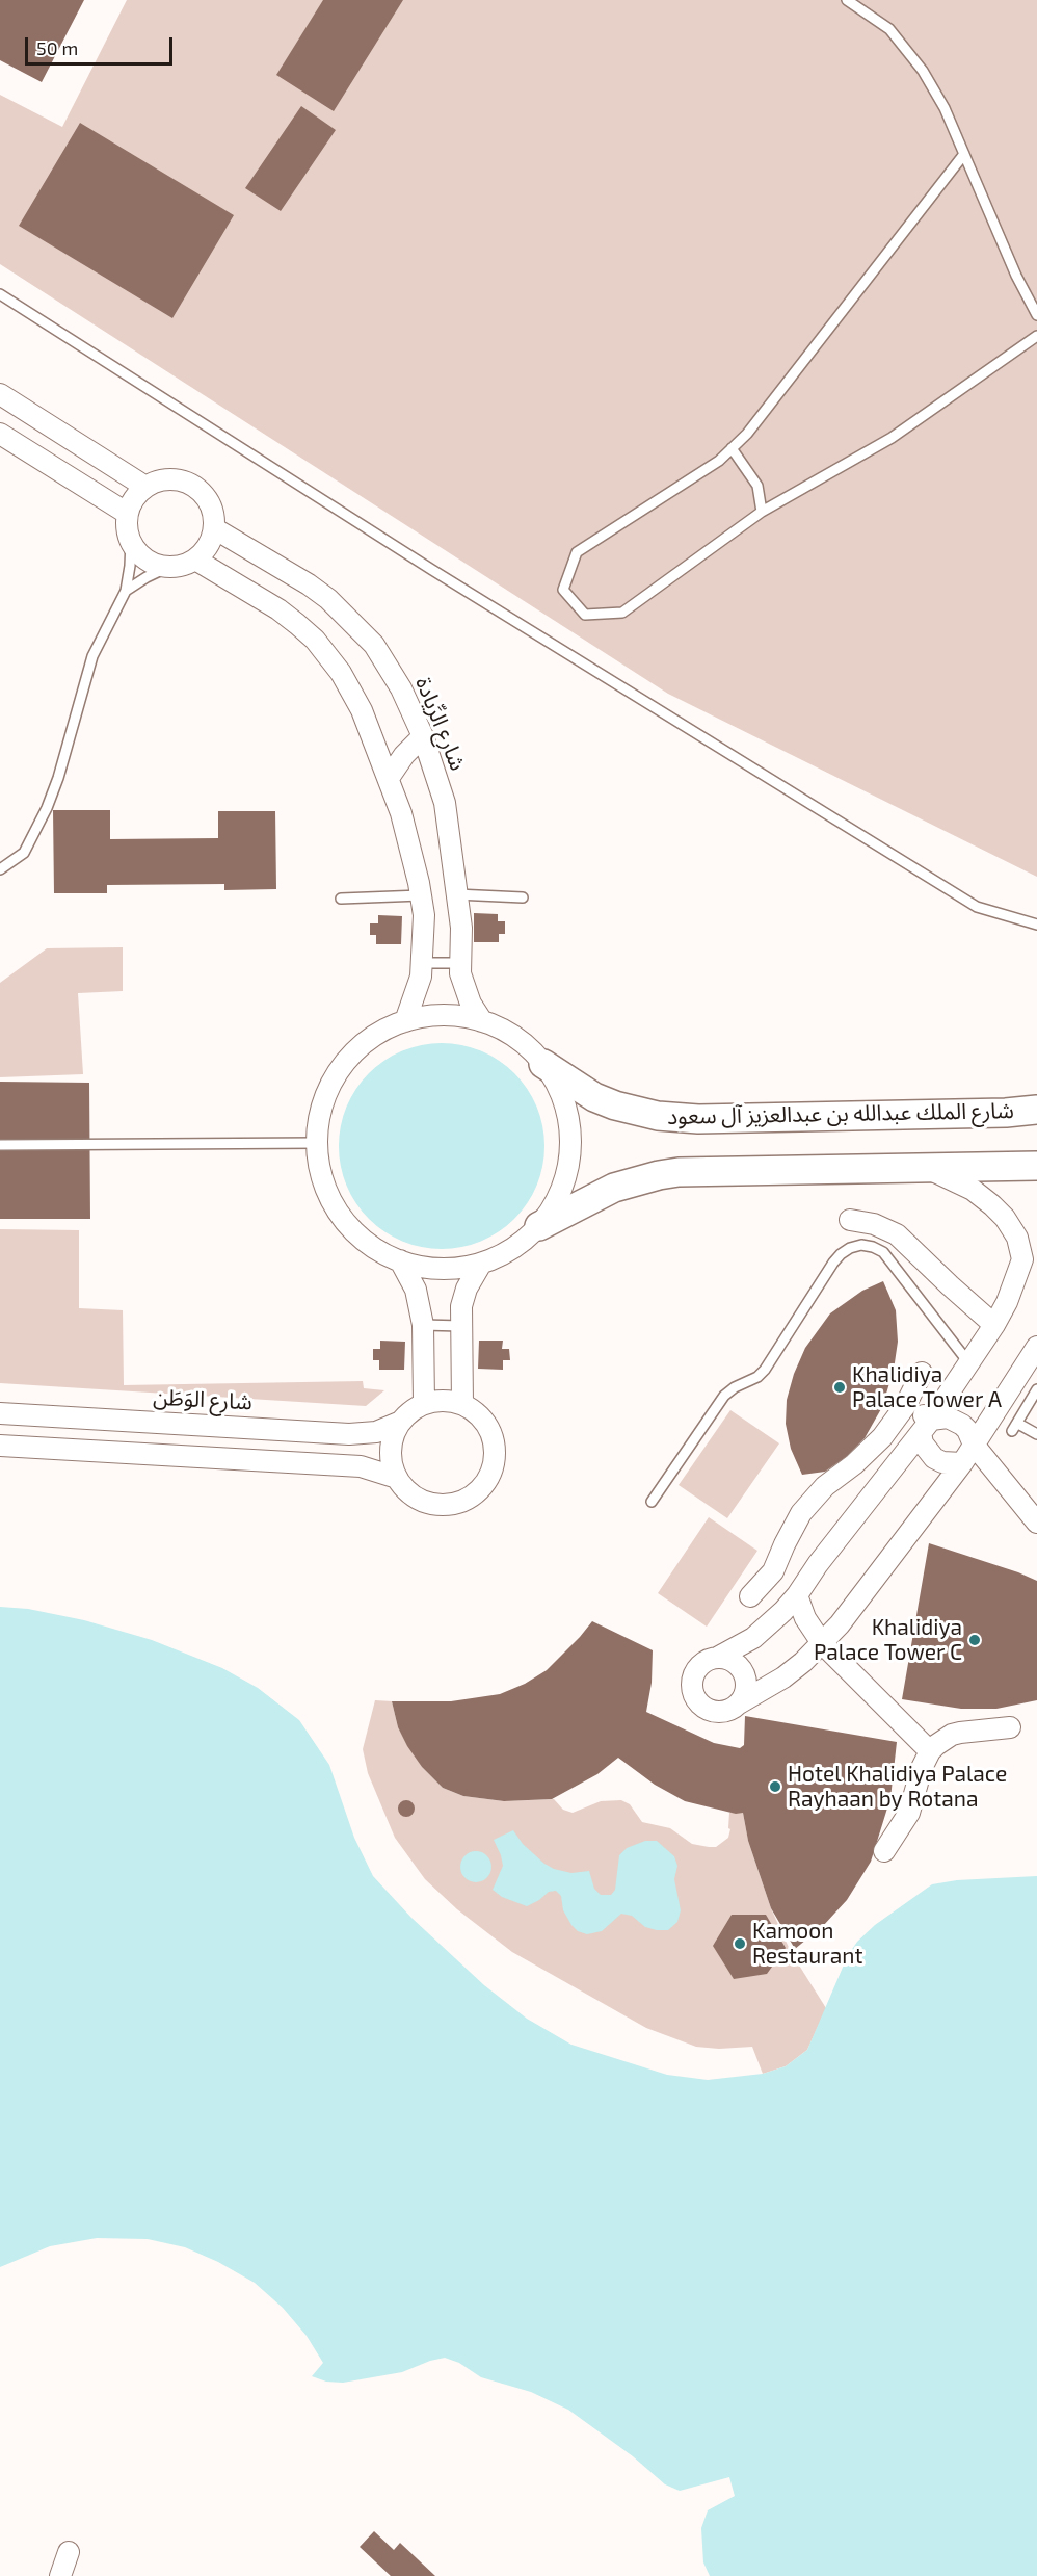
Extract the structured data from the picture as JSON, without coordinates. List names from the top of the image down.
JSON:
{
  "streets": {
    "street": ["شارع الرِّيادة", "شارع الملك عبدالله بن عبدالعزيز آل سعود", "شارع الوَطَن"]
  },
  "places": [
    "Khalidiya Palace Tower A",
    "Khalidiya Palace Tower C",
    "Hotel Khalidiya Palace Rayhaan by Rotana",
    "Kamoon Restaurant"
  ],
  "scale_bar": "50 m"
}
